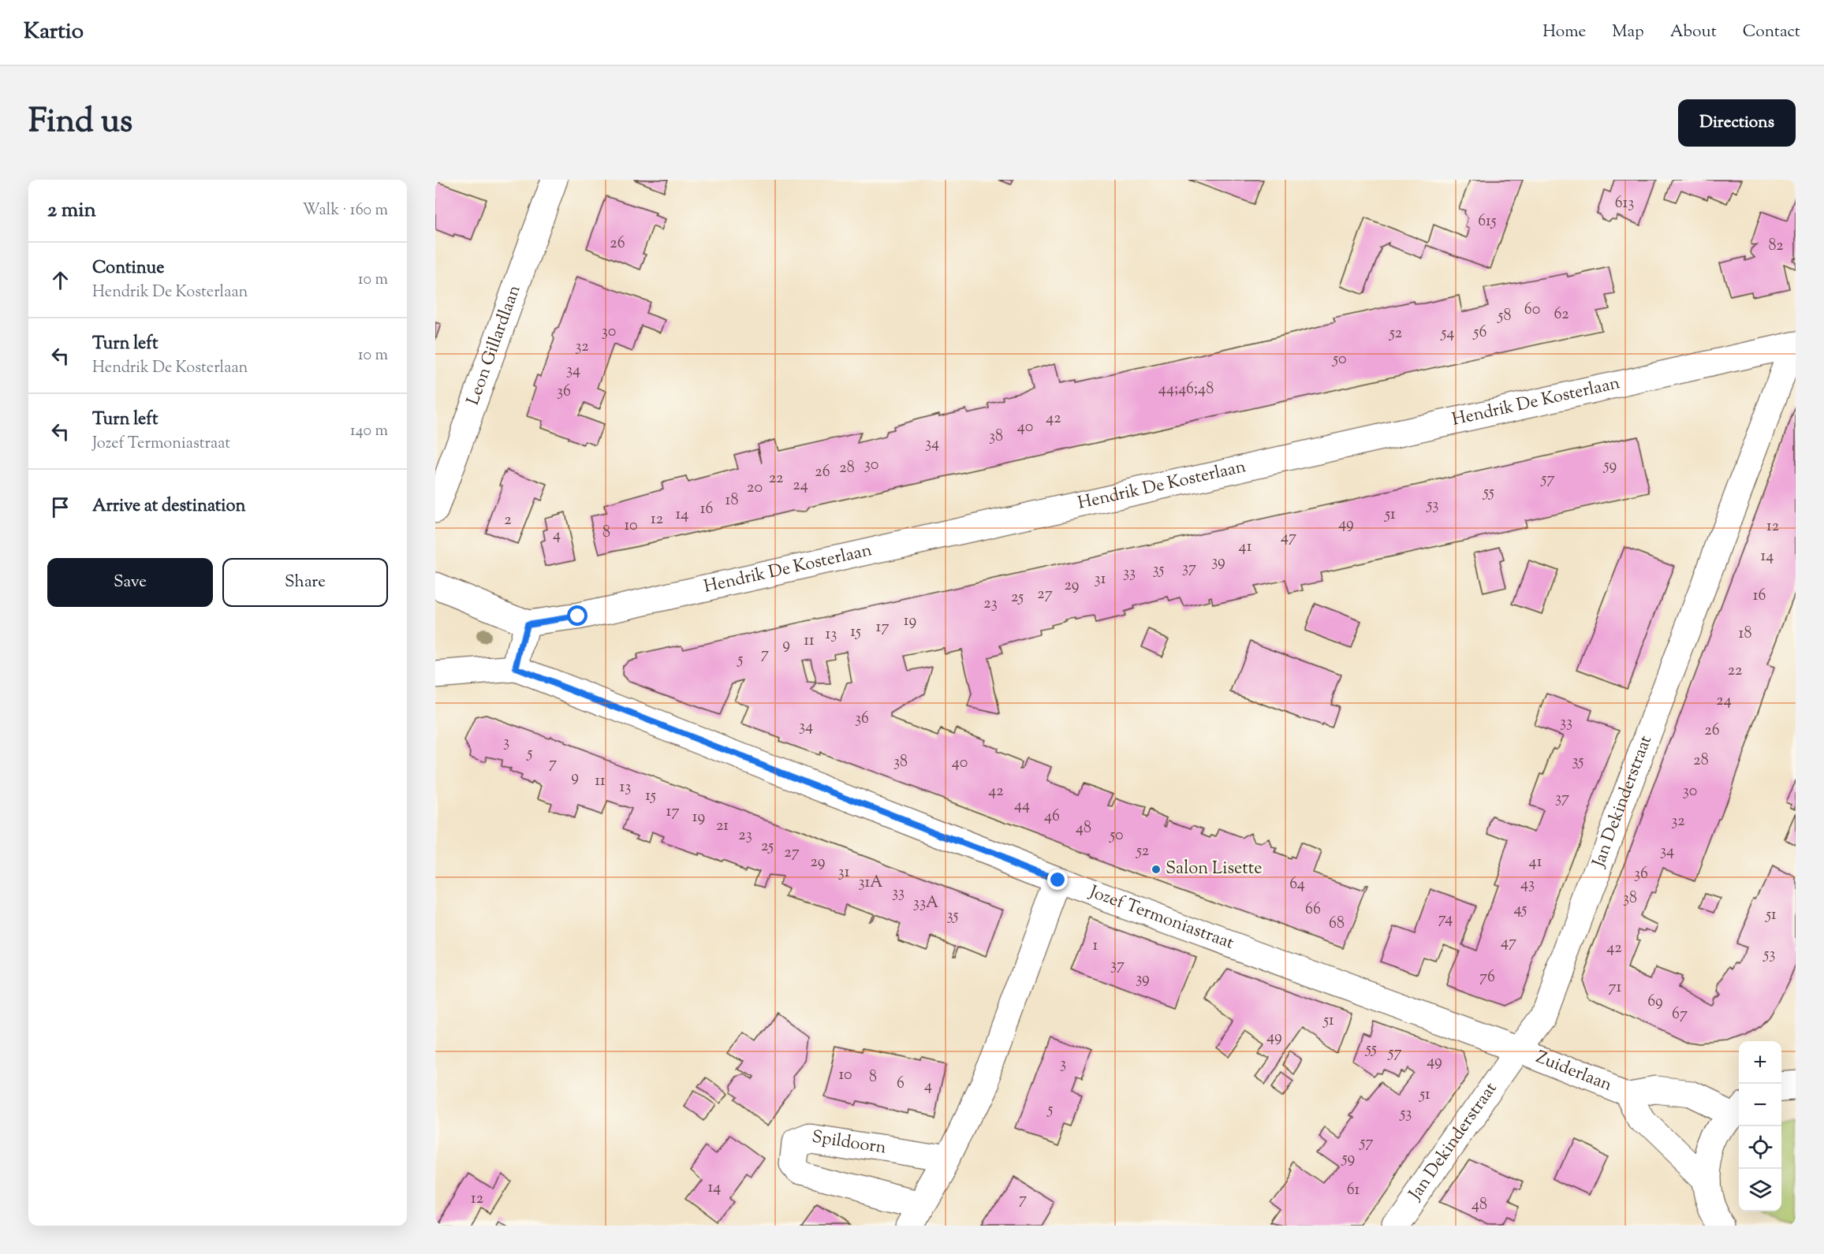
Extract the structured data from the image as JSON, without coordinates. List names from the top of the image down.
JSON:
{
  "streets": {
    "street": [
      "Leon Gillardlaan",
      "Hendrik De Kosterlaan",
      "Jan Dekinderstraat",
      "Jozef Termoniastraat",
      "Zuiderlaan",
      "Spildoorn"
    ]
  },
  "crossings": [
    ["Hendrik De Kosterlaan", "Jan Dekinderstraat"],
    ["Jan Dekinderstraat", "Jozef Termoniastraat"],
    ["Jan Dekinderstraat", "Zuiderlaan"],
    ["Jozef Termoniastraat", "Zuiderlaan"],
    ["Jozef Termoniastraat", "Spildoorn"]
  ],
  "places": ["Salon Lisette"],
  "house_numbers": [
    "613",
    "615",
    "26",
    "82",
    "60",
    "62",
    "58",
    "30",
    "56",
    "52",
    "54",
    "32",
    "50",
    "34",
    "44;46;48",
    "36",
    "42",
    "40",
    "38",
    "34",
    "30",
    "59",
    "28",
    "26",
    "22",
    "57",
    "24",
    "20",
    "55",
    "18",
    "53",
    "16",
    "14",
    "51",
    "12",
    "2",
    "49",
    "10",
    "12",
    "8",
    "4",
    "47",
    "41",
    "14",
    "39",
    "37",
    "35",
    "33",
    "31",
    "29",
    "27",
    "16",
    "25",
    "23",
    "19",
    "17",
    "15",
    "18",
    "13",
    "11",
    "9",
    "7",
    "5",
    "22",
    "24",
    "36",
    "33",
    "34",
    "26",
    "3",
    "5",
    "28",
    "35",
    "38",
    "40",
    "7",
    "9",
    "11",
    "13",
    "42",
    "30",
    "15",
    "37",
    "44",
    "17",
    "46",
    "19",
    "32",
    "21",
    "48",
    "23",
    "50",
    "25",
    "52",
    "34",
    "27",
    "29",
    "41",
    "31",
    "36",
    "31A",
    "64",
    "43",
    "33",
    "38",
    "33A",
    "66",
    "45",
    "51",
    "35",
    "74",
    "68",
    "47",
    "1",
    "42",
    "53",
    "37",
    "76",
    "39",
    "71",
    "69",
    "67",
    "51",
    "49",
    "55",
    "57",
    "49",
    "3",
    "10",
    "8",
    "6",
    "4",
    "51",
    "5",
    "53",
    "57",
    "59",
    "14",
    "61",
    "12",
    "7",
    "48"
  ],
  "page": {
    "header": "Kartio",
    "nav": [
      "Home",
      "Map",
      "About",
      "Contact"
    ],
    "title": "Find us",
    "buttons": [
      "Directions",
      ["Save", "Share"]
    ],
    "heading": ["2 min", "Walk · 160 m"],
    "list": [
      ["Continue", "Hendrik De Kosterlaan", "10 m"],
      ["Turn left", "Hendrik De Kosterlaan", "10 m"],
      ["Turn left", "Jozef Termoniastraat", "140 m"],
      "Arrive at destination"
    ],
    "map_buttons": ["+", "−"]
  }
}
